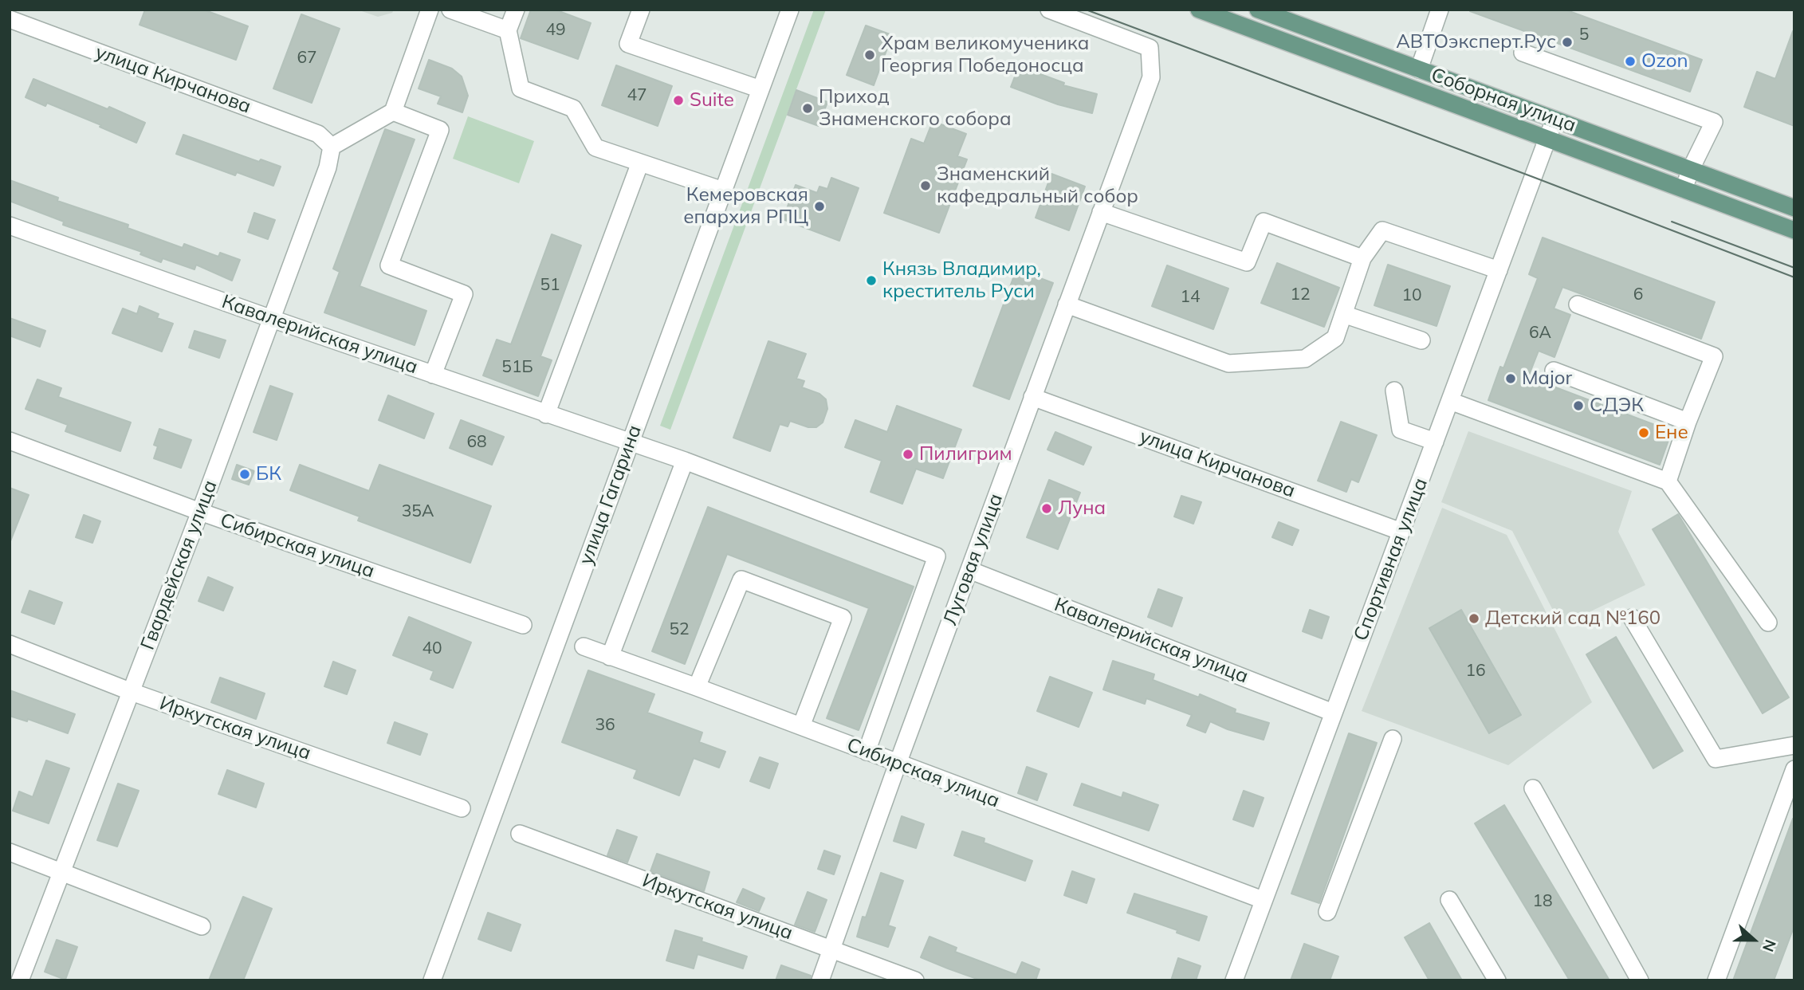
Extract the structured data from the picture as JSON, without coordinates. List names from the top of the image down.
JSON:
{
  "streets": {
    "main road": ["Соборная улица"],
    "street": [
      "улица Кирчанова",
      "Кавалерийская улица",
      "улица Гагарина",
      "Сибирская улица",
      "Луговая улица",
      "Спортивная улица",
      "Гвардейская улица",
      "Иркутская улица"
    ]
  },
  "crossings": [
    ["улица Кирчанова", "Луговая улица"],
    ["улица Кирчанова", "Спортивная улица"],
    ["улица Кирчанова", "Гвардейская улица"],
    ["Соборная улица", "Спортивная улица"],
    ["Кавалерийская улица", "улица Гагарина"],
    ["Кавалерийская улица", "Сибирская улица"],
    ["Кавалерийская улица", "Луговая улица"],
    ["Кавалерийская улица", "Спортивная улица"],
    ["Кавалерийская улица", "Гвардейская улица"],
    ["Сибирская улица", "Луговая улица"],
    ["Сибирская улица", "Спортивная улица"],
    ["Сибирская улица", "Гвардейская улица"],
    ["Луговая улица", "Иркутская улица"],
    ["Гвардейская улица", "Иркутская улица"]
  ],
  "places": [
    "АВТОэксперт.Рус",
    "Храм великомученика Георгия Победоносца",
    "Ozon",
    "Suite",
    "Приход Знаменского собора",
    "Знаменский кафедральный собор",
    "Кемеровская епархия РПЦ",
    "Князь Владимир, креститель Руси",
    "Major",
    "СДЭК",
    "Ене",
    "Пилигрим",
    "БК",
    "Луна",
    "Детский сад №160"
  ],
  "house_numbers": [
    "49",
    "5",
    "67",
    "47",
    "51",
    "12",
    "6",
    "10",
    "14",
    "6А",
    "51Б",
    "68",
    "35А",
    "52",
    "40",
    "16",
    "36",
    "18"
  ],
  "north": "right"
}
